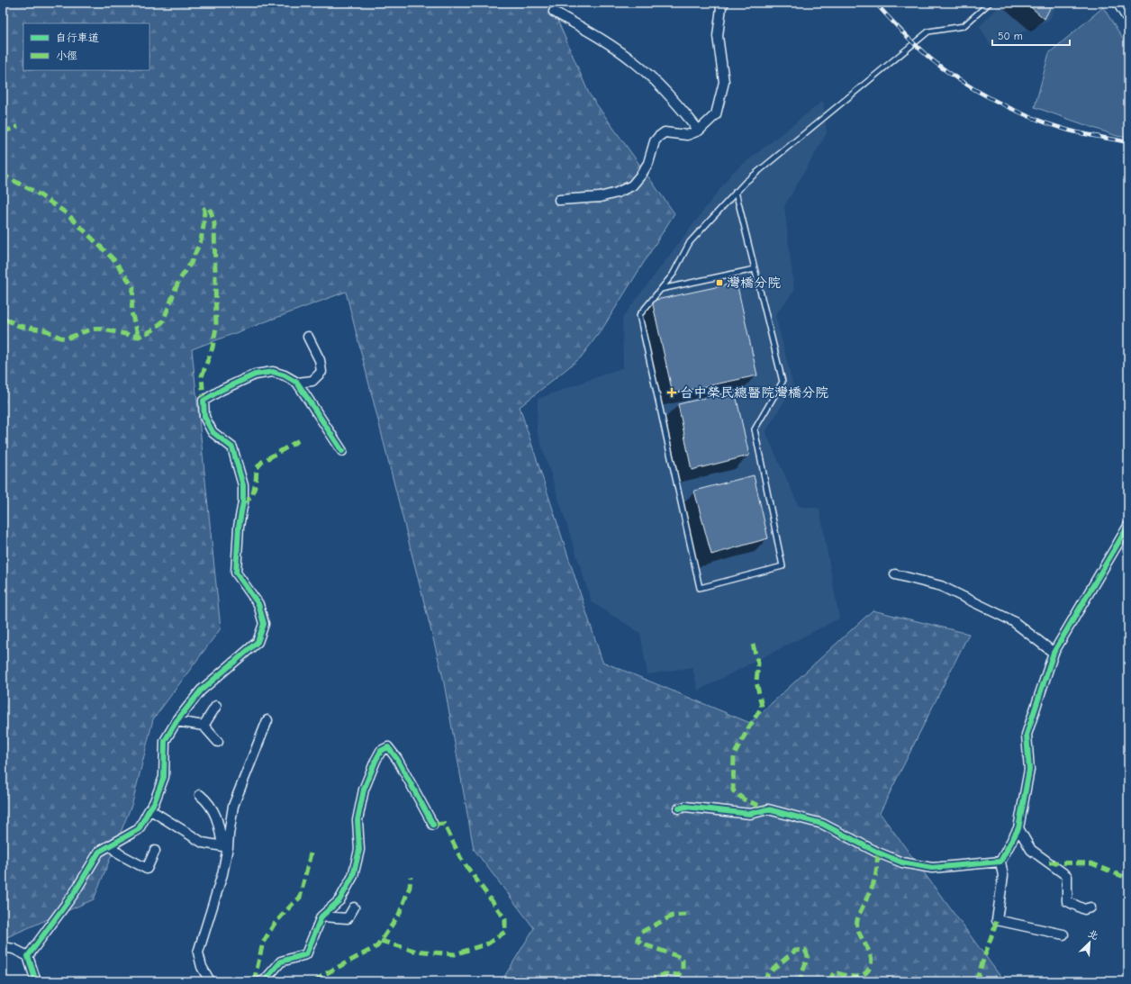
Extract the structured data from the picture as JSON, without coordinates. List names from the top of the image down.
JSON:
{
  "places": {
    "transit": ["灣橋分院"],
    "health": ["台中榮民總醫院灣橋分院"]
  },
  "legend": ["自行車道", "小徑"],
  "scale_bar": "50 m",
  "north": "top right"
}
